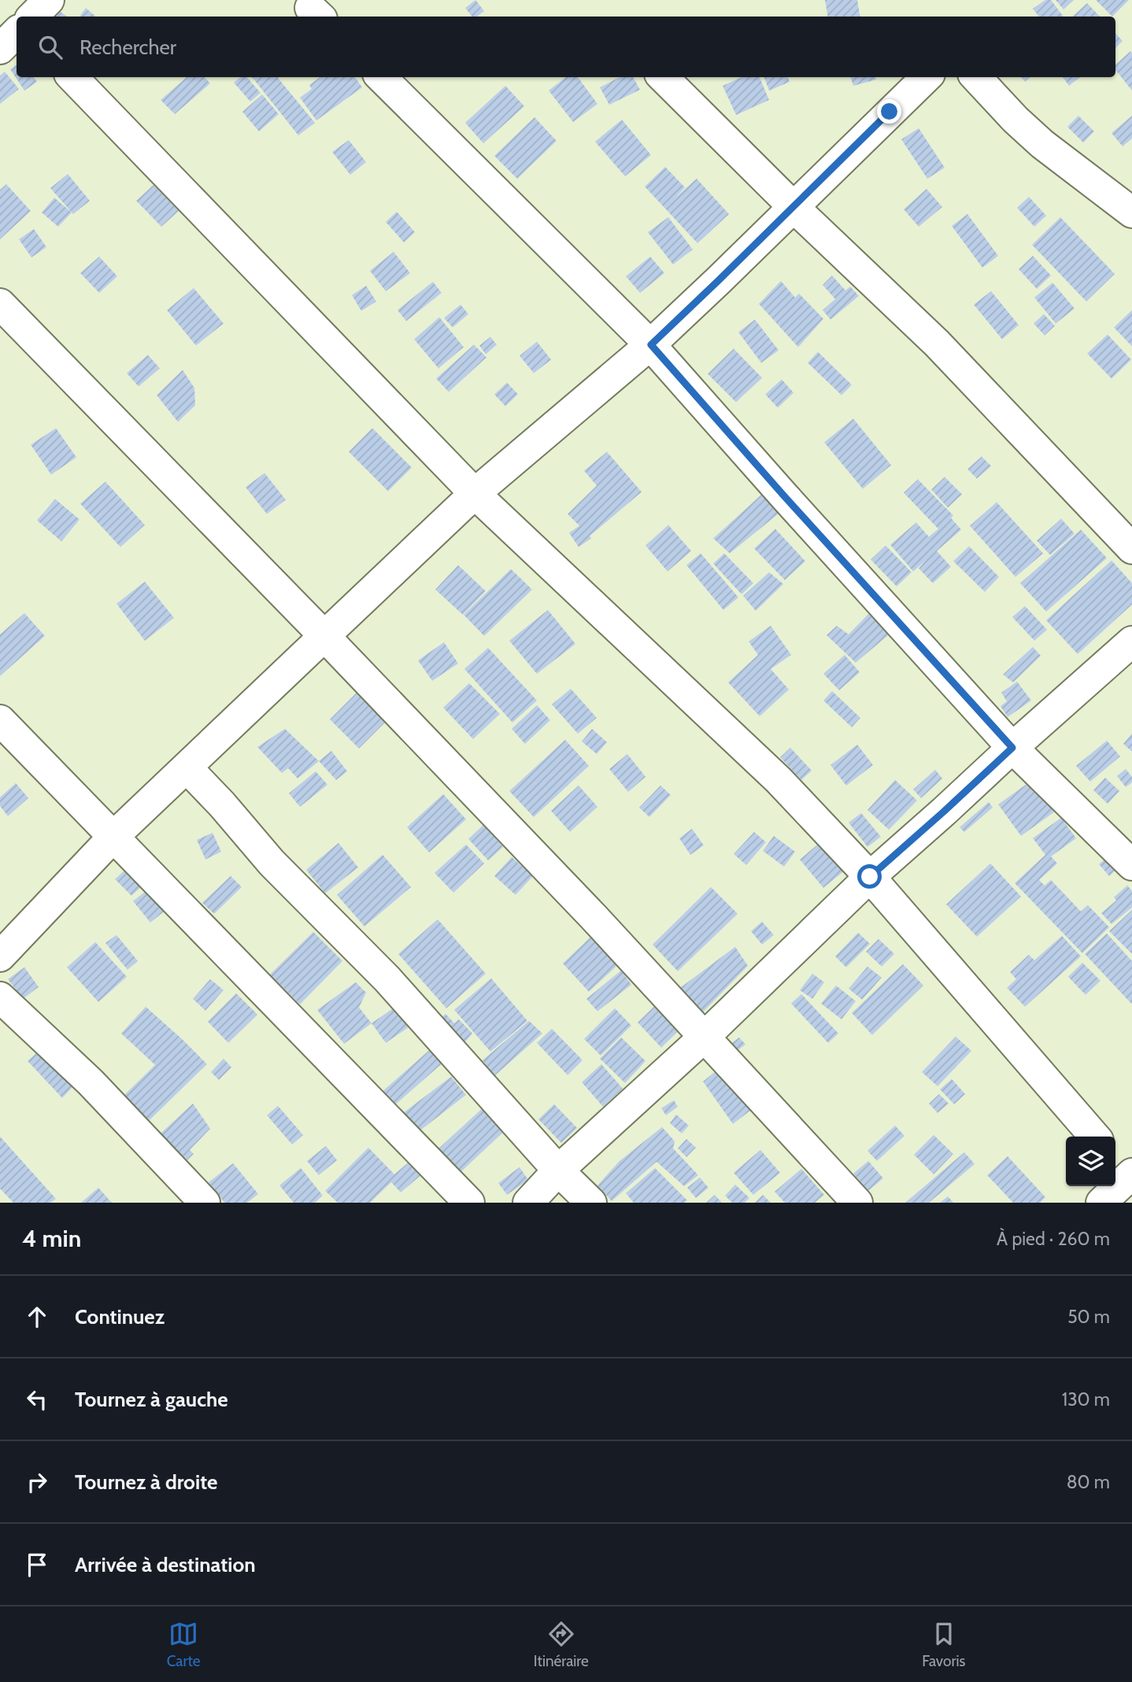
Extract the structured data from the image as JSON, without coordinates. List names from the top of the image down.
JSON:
{
  "page": {
    "search": "Rechercher",
    "heading": ["4 min", "À pied · 260 m"],
    "list": [
      ["Continuez", "50 m"],
      ["Tournez à gauche", "130 m"],
      ["Tournez à droite", "80 m"],
      "Arrivée à destination"
    ],
    "nav": ["Carte", "Itinéraire", "Favoris"]
  }
}
